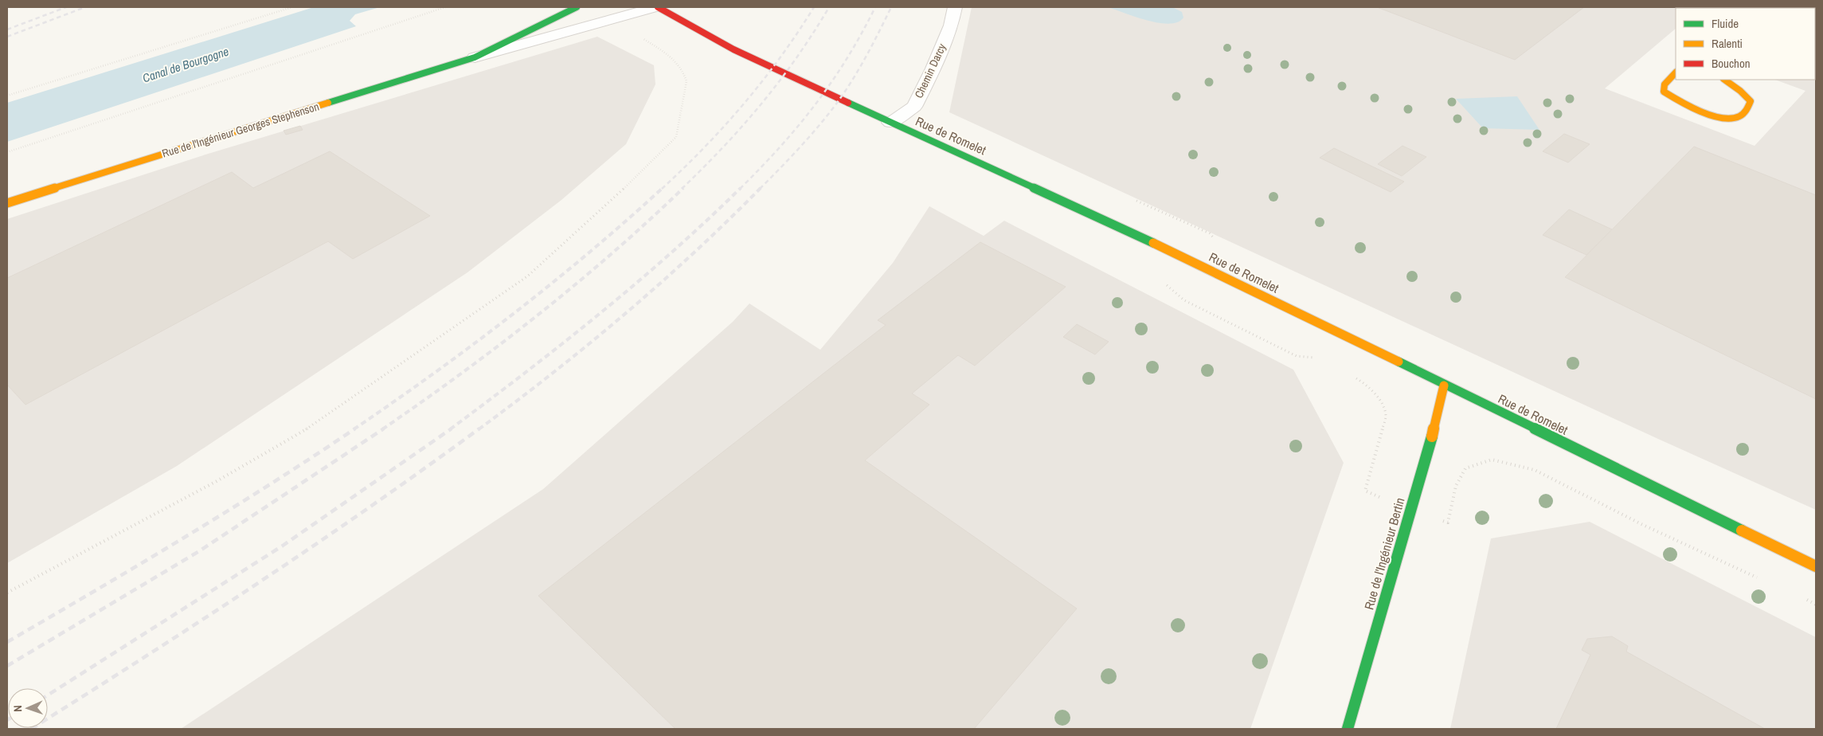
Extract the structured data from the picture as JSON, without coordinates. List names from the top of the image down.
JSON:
{
  "streets": {
    "street": [
      "Chemin Darcy",
      "Rue de l'Ingénieur Georges Stephenson",
      "Rue de Romelet",
      "Rue de l'Ingénieur Bertin"
    ]
  },
  "crossings": [
    ["Chemin Darcy", "Rue de Romelet"],
    ["Rue de Romelet", "Rue de l'Ingénieur Bertin"]
  ],
  "water": ["Canal de Bourgogne"],
  "legend": ["Fluide", "Ralenti", "Bouchon"],
  "north": "left"
}
